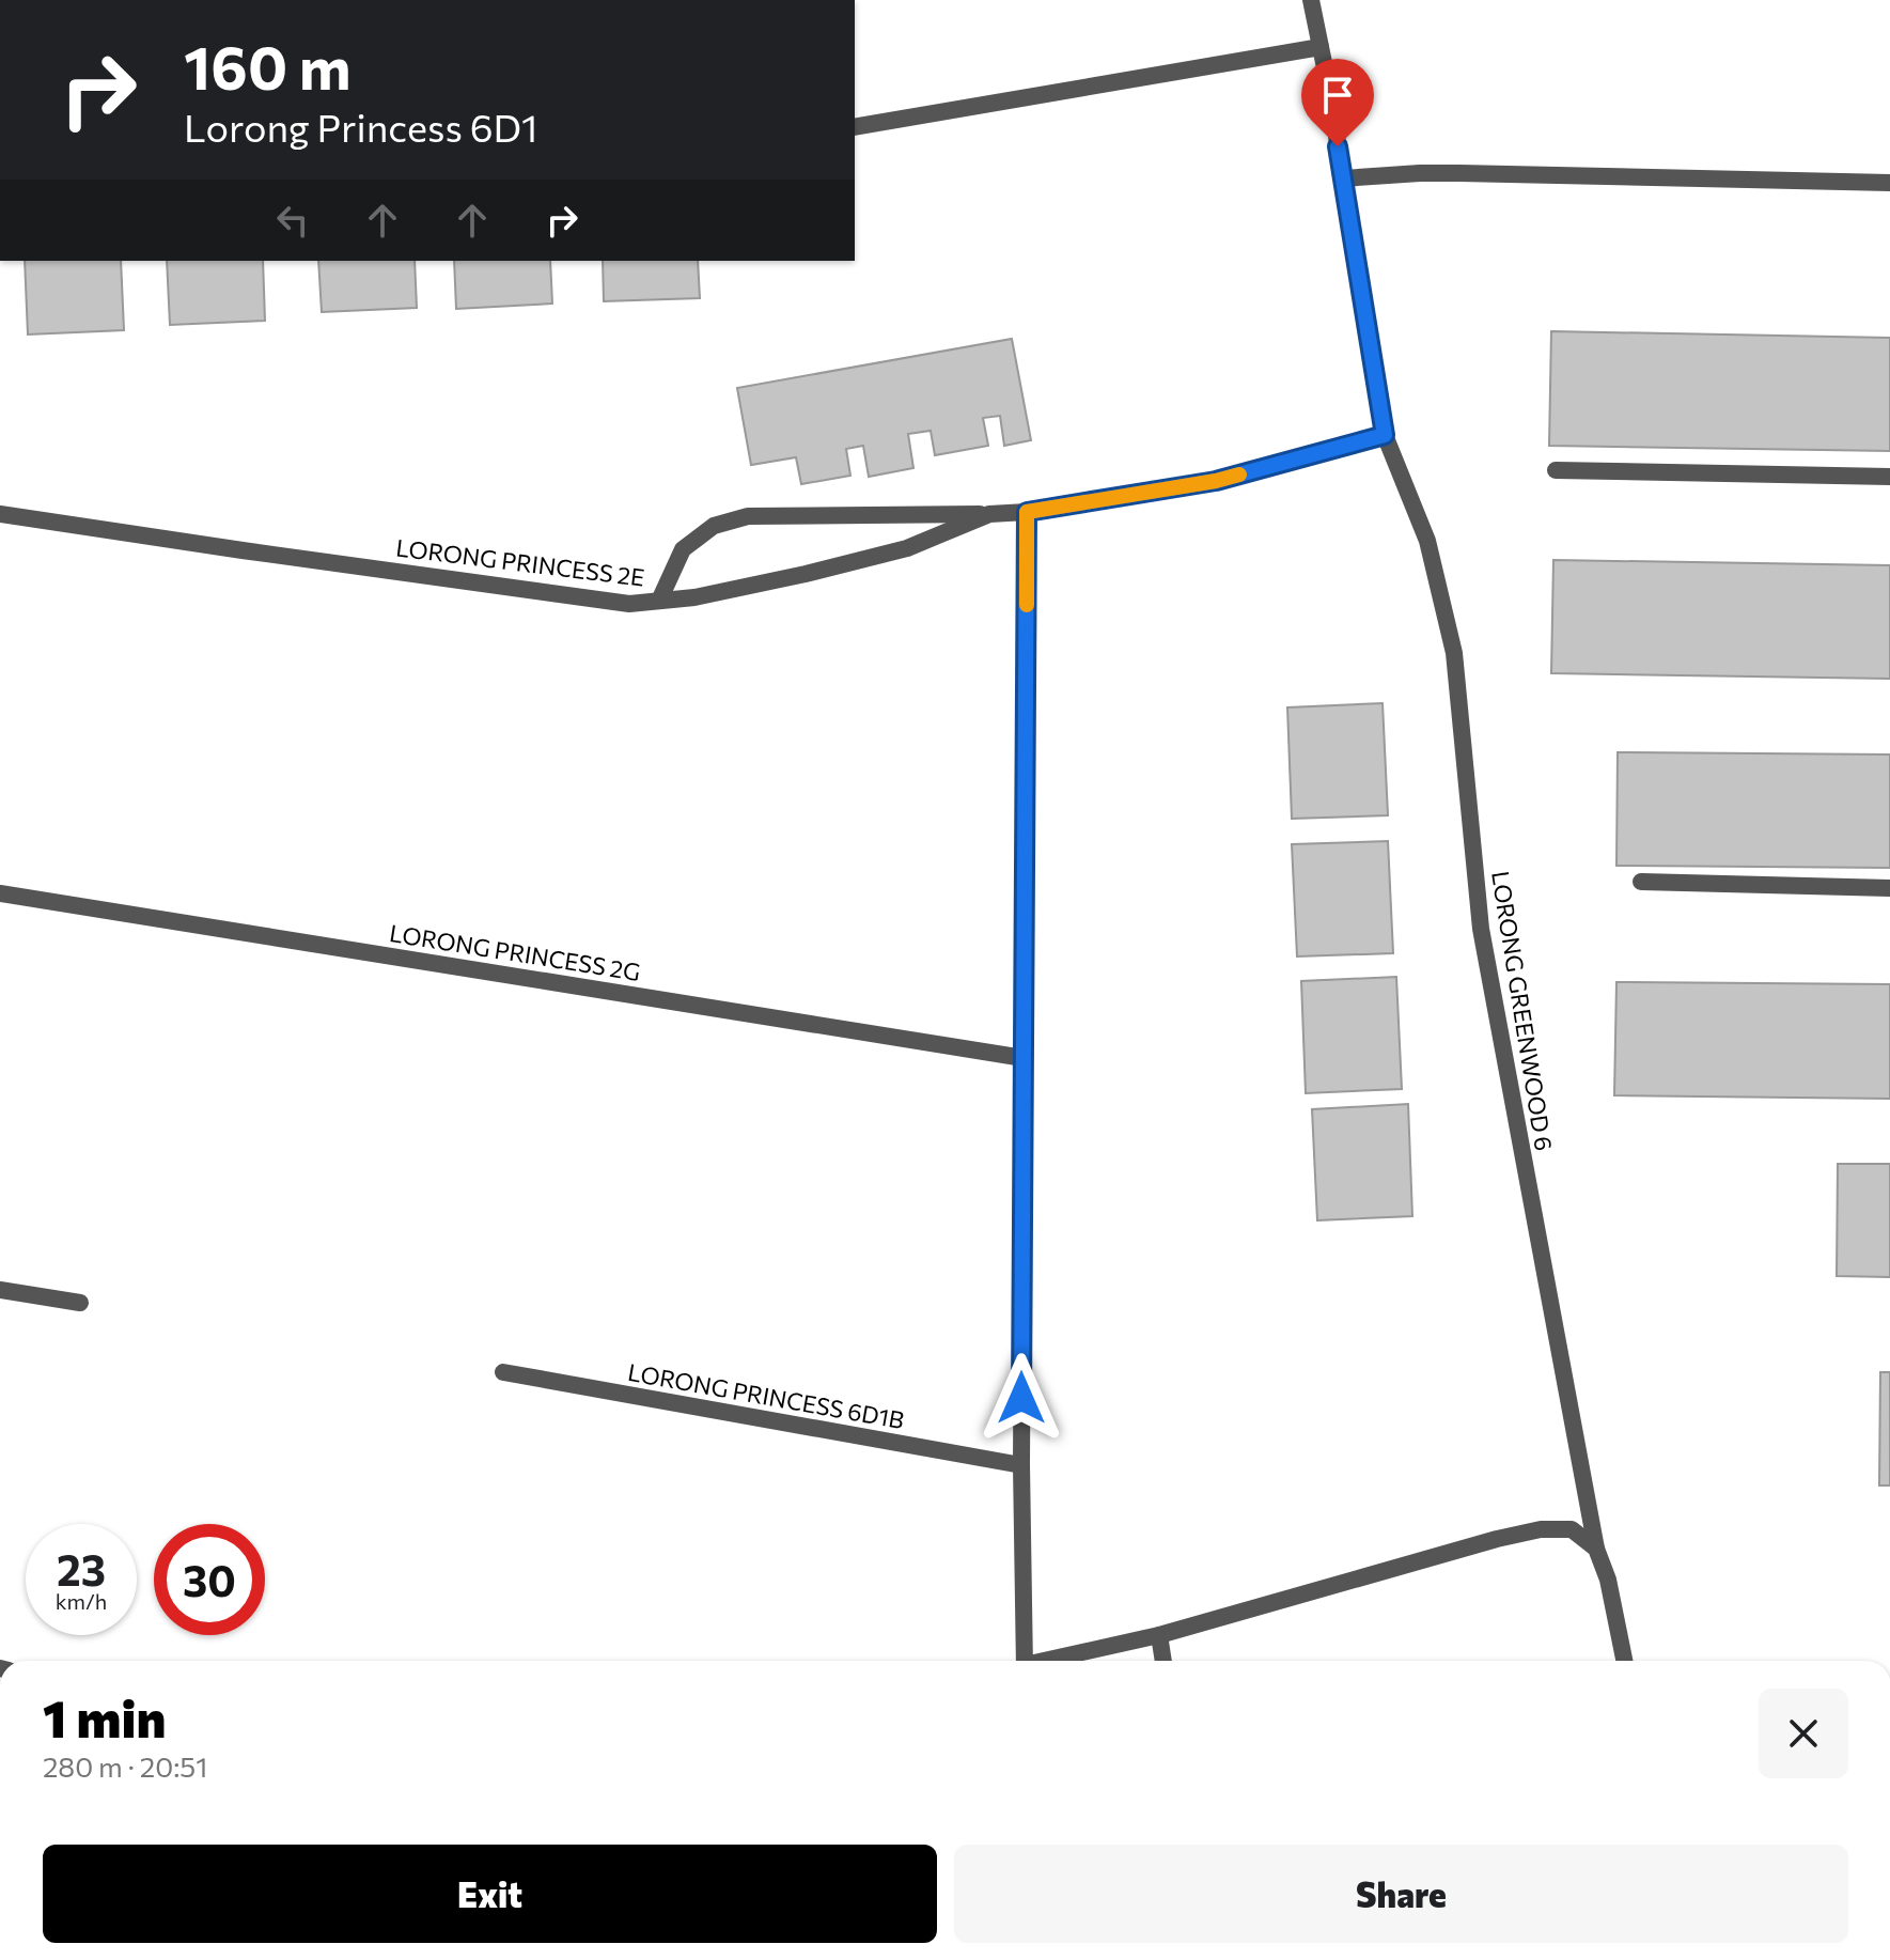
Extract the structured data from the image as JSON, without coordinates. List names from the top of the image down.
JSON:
{
  "streets": {
    "street": [
      "LORONG PRINCESS 2E",
      "LORONG PRINCESS 2G",
      "LORONG GREENWOOD 6",
      "LORONG PRINCESS 6D1B"
    ]
  },
  "crossings": [
    ["LORONG PRINCESS 2E", "LORONG GREENWOOD 6"]
  ],
  "page": {
    "turn": ["160 m", "Lorong Princess 6D1"],
    "speed": "23 km/h",
    "limit": "30",
    "heading": ["1 min", "280 m · 20:51"],
    "buttons": ["Exit", "Share"]
  }
}
